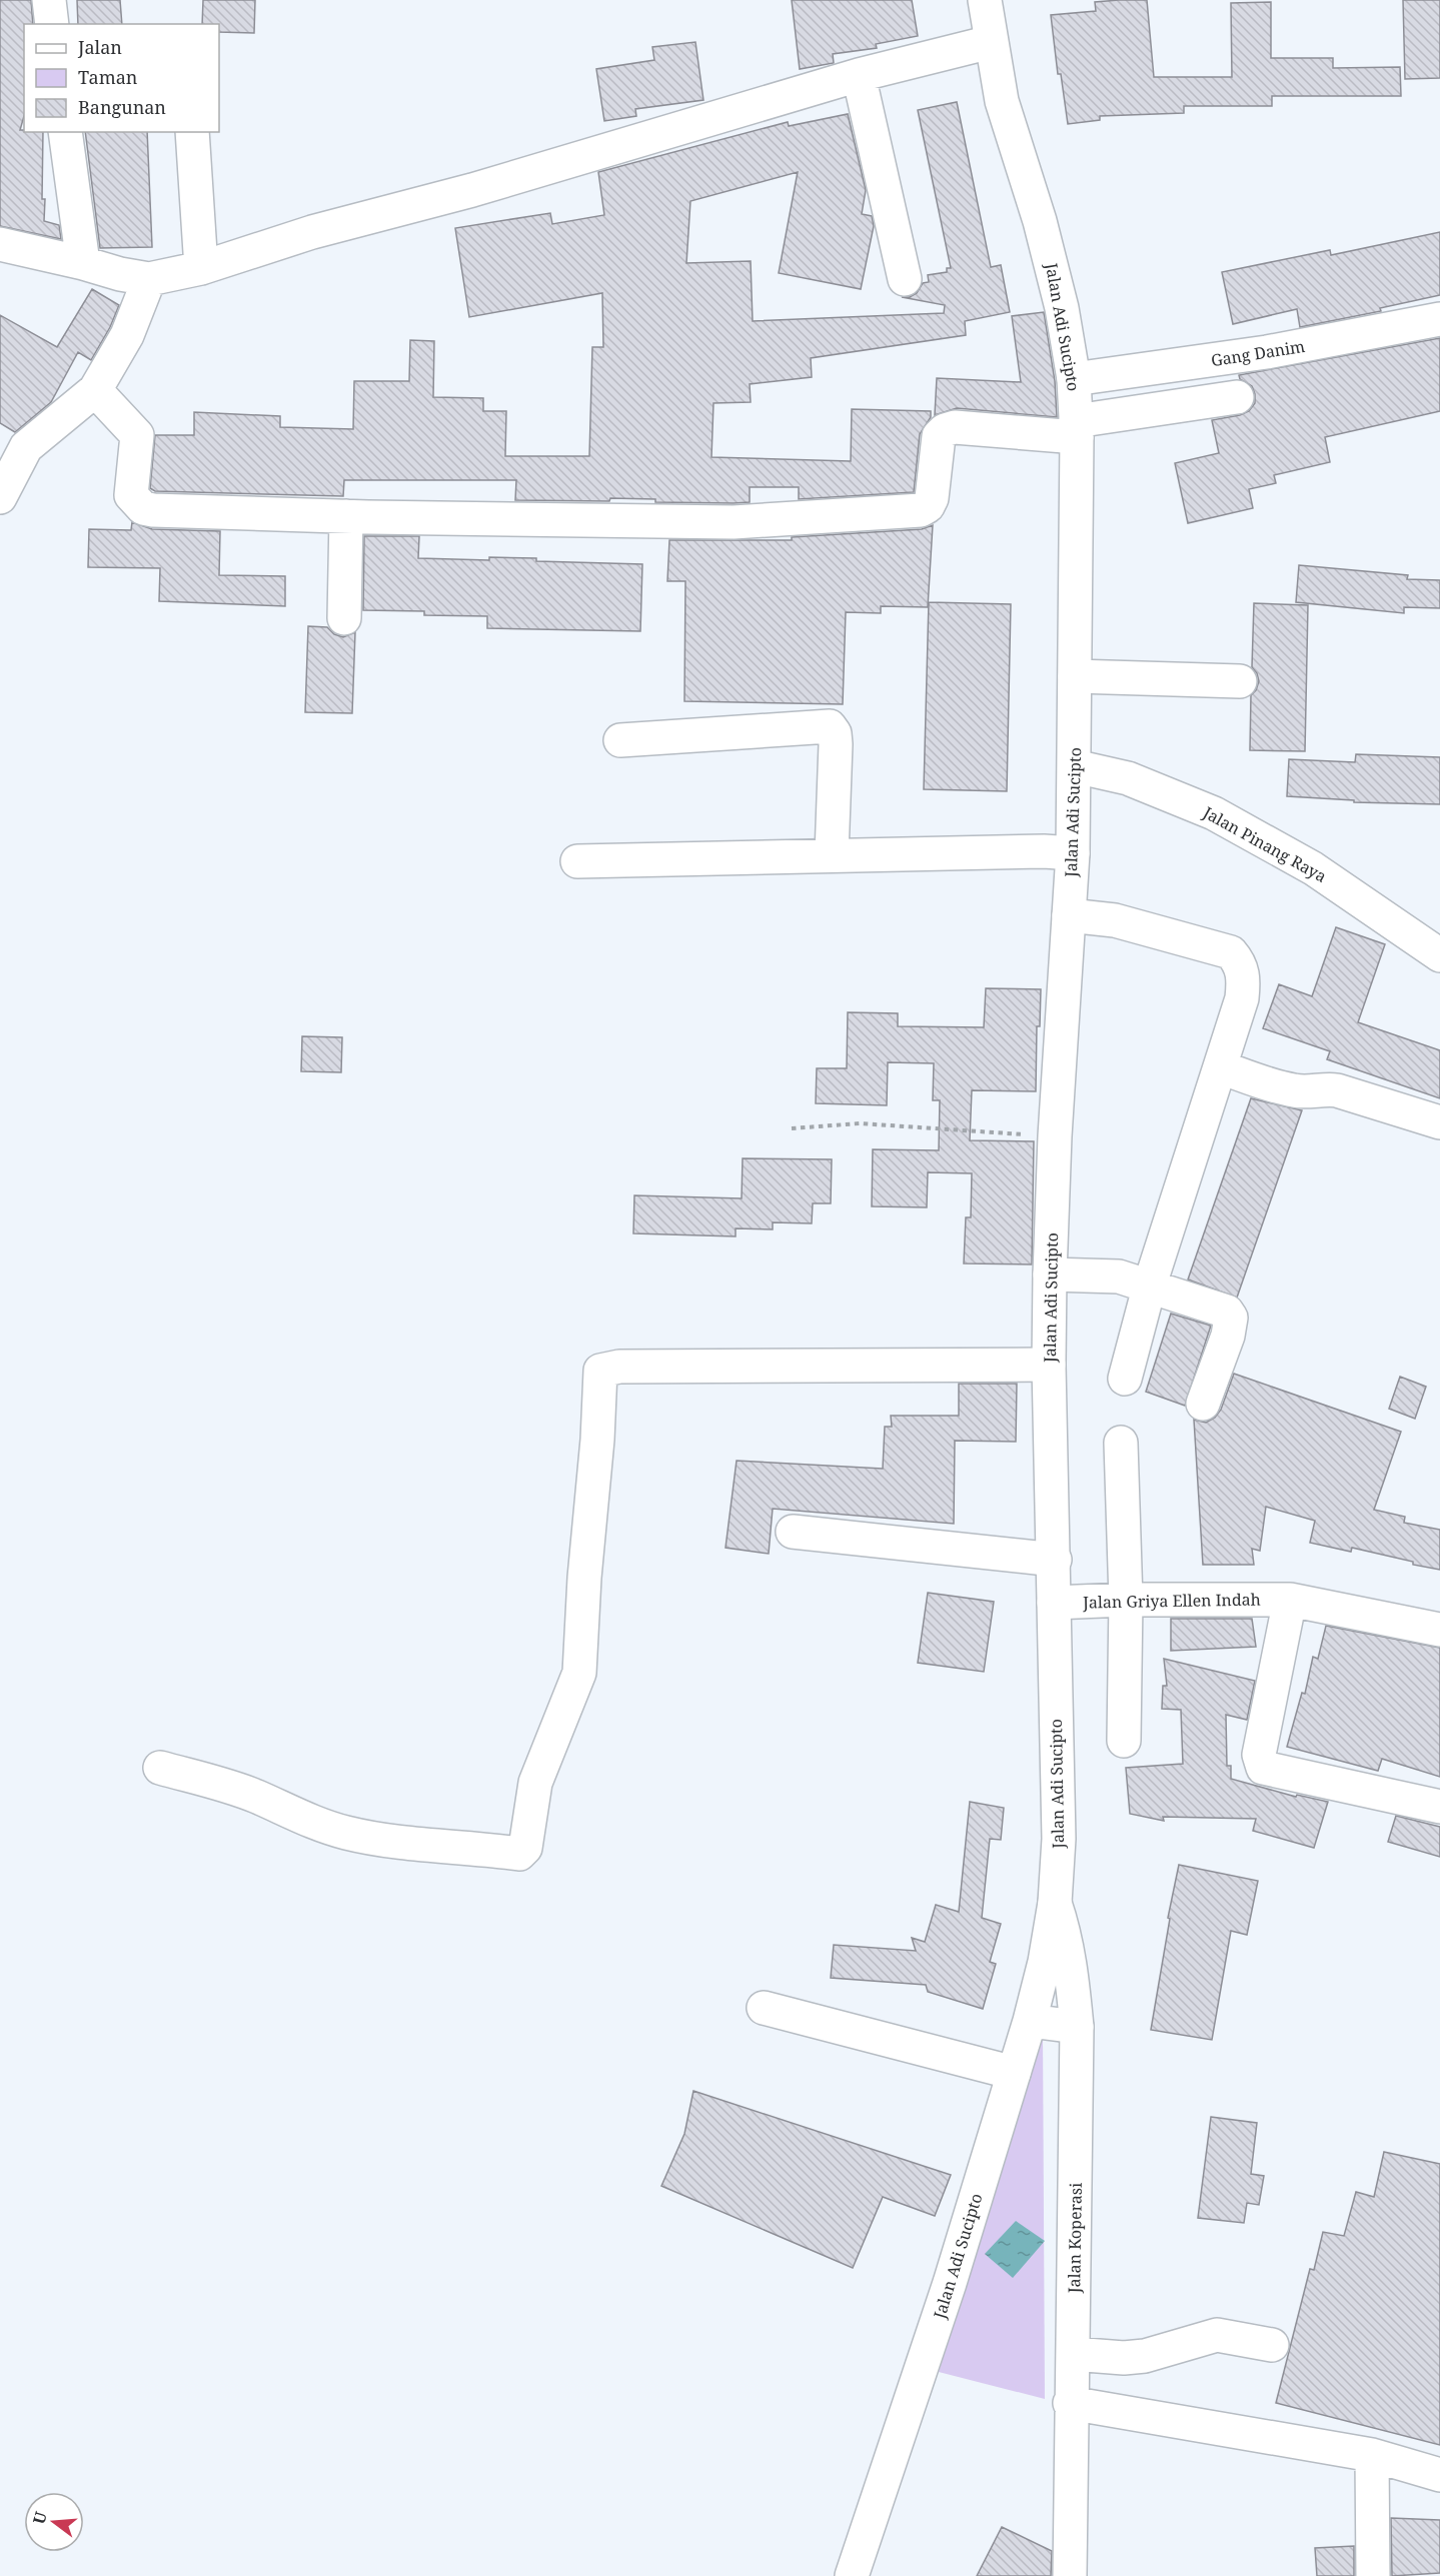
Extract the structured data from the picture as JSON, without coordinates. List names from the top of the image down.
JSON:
{
  "streets": {
    "main road": [
      "Jalan Adi Sucipto",
      "Gang Danim",
      "Jalan Pinang Raya",
      "Jalan Griya Ellen Indah",
      "Jalan Koperasi"
    ]
  },
  "crossings": [
    ["Jalan Adi Sucipto", "Gang Danim"],
    ["Jalan Adi Sucipto", "Jalan Pinang Raya"],
    ["Jalan Adi Sucipto", "Jalan Griya Ellen Indah"],
    ["Jalan Adi Sucipto", "Jalan Koperasi"]
  ],
  "legend": ["Jalan", "Taman", "Bangunan"],
  "north": "left"
}
